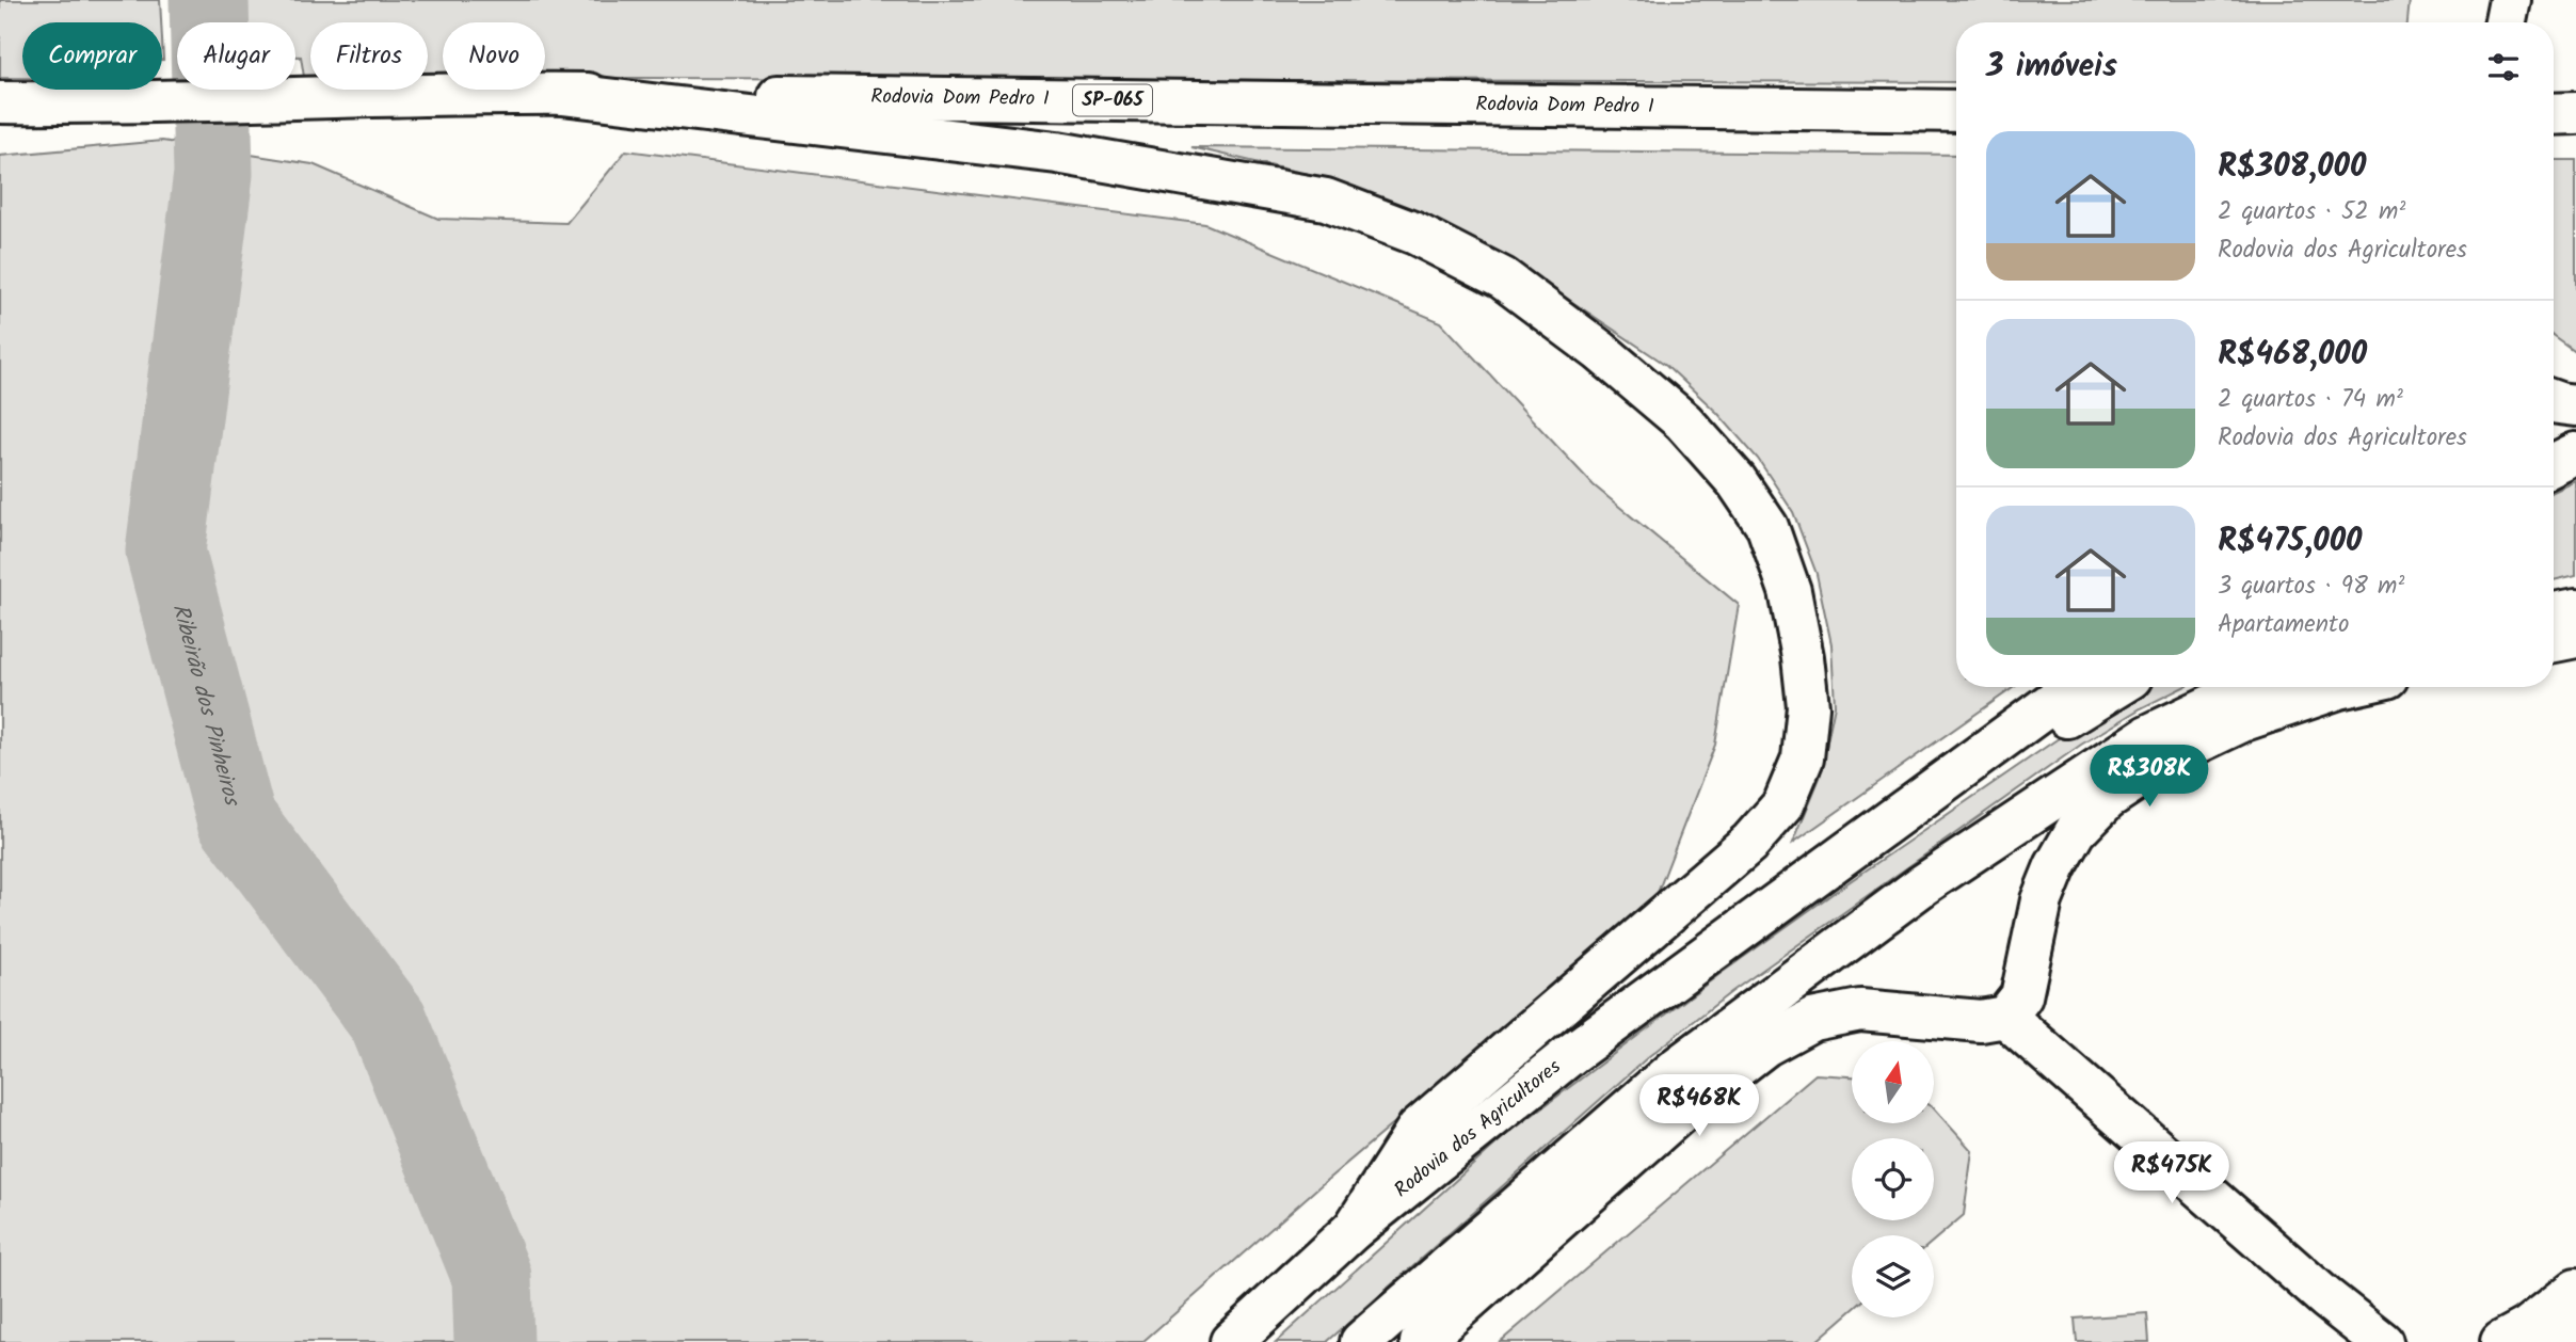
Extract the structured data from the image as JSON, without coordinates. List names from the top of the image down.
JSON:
{
  "streets": {
    "main road": ["Rodovia Dom Pedro I", "SP-065", "Rodovia dos Agricultores"]
  },
  "water": ["Ribeirão dos Pinheiros"],
  "north": "top",
  "page": {
    "chip": [
      "Comprar",
      "Alugar",
      "Filtros",
      "Novo"
    ],
    "heading": "3 imóveis",
    "list": [
      {
        "name": "R$308,000",
        "note": "2 quartos · 52 m² · Rodovia dos Agricultores"
      },
      {
        "name": "R$468,000",
        "note": "2 quartos · 74 m² · Rodovia dos Agricultores"
      },
      {
        "name": "R$475,000",
        "note": "3 quartos · 98 m² · Apartamento"
      }
    ],
    "price": ["R$308K", "R$468K", "R$475K"]
  }
}
